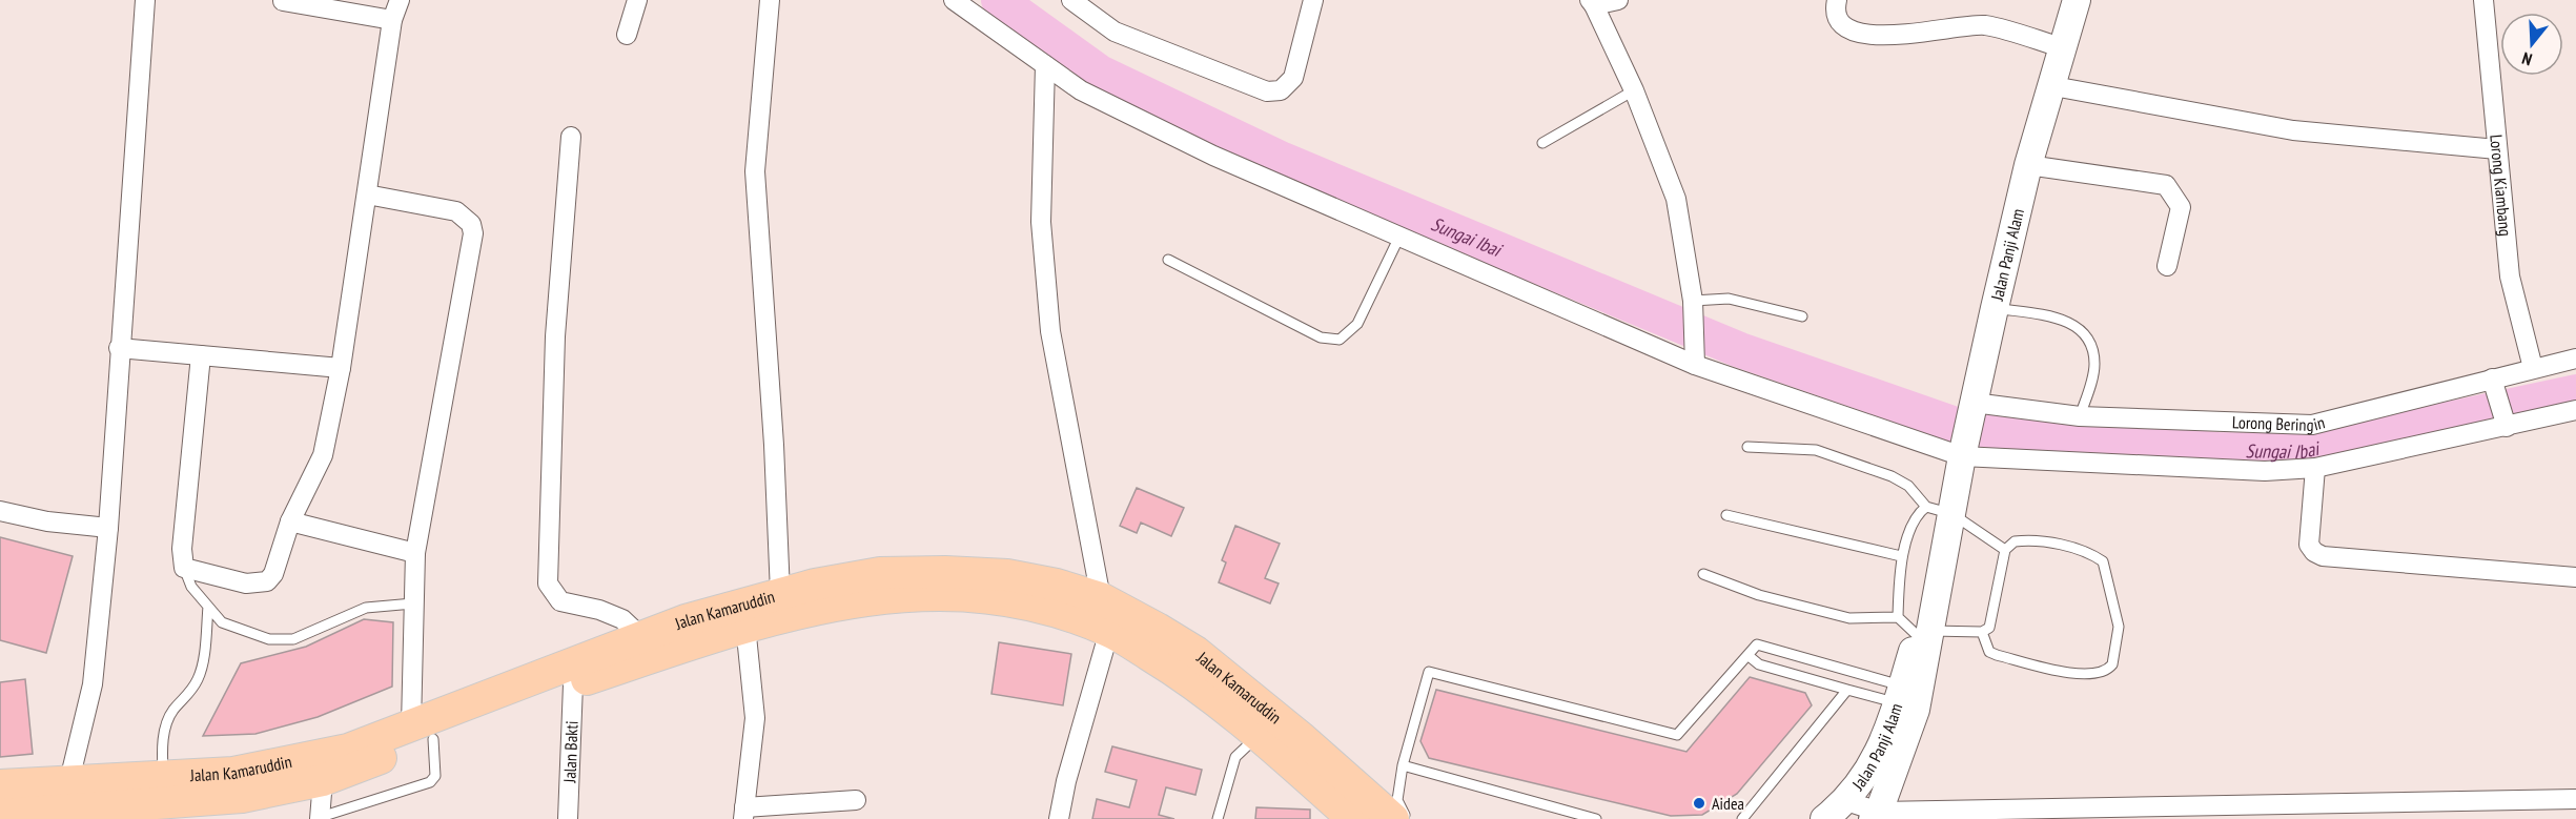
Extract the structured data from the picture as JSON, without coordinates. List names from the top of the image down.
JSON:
{
  "streets": {
    "highway": ["Jalan Kamaruddin"],
    "main road": ["Jalan Panji Alam"],
    "street": ["Lorong Kiambang", "Lorong Beringin", "Jalan Bakti"]
  },
  "crossings": [
    ["Lorong Kiambang", "Lorong Beringin"],
    ["Jalan Panji Alam", "Lorong Beringin"],
    ["Jalan Kamaruddin", "Jalan Bakti"]
  ],
  "water": ["Sungai Ibai"],
  "places": ["Aidea"],
  "north": "bottom"
}
